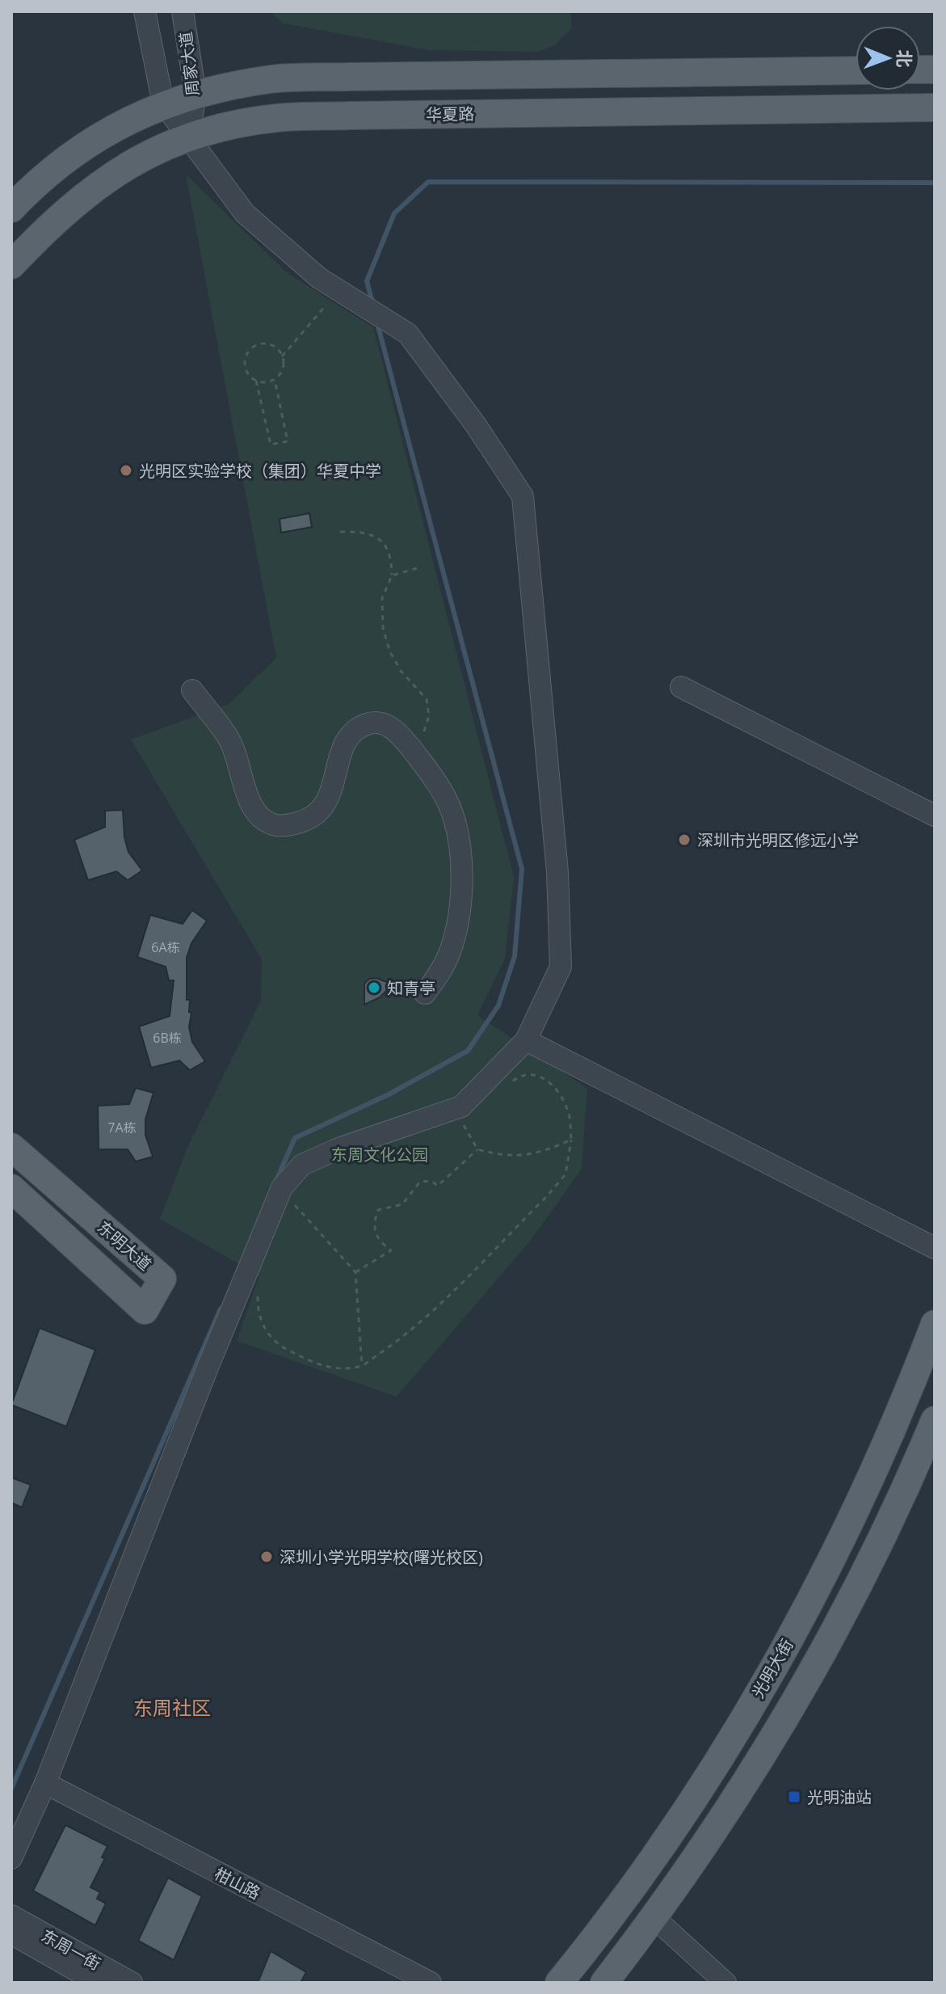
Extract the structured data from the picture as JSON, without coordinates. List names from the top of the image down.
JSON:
{
  "streets": {
    "main road": ["华夏路", "东明大道", "光明大街"],
    "street": ["周家大道", "柑山路", "东周一街"]
  },
  "crossings": [
    ["周家大道", "华夏路"]
  ],
  "districts": ["东周社区"],
  "parks": ["东周文化公园"],
  "places": {
    "other": [
      "光明区实验学校（集团）华夏中学",
      "深圳市光明区修远小学",
      "知青亭",
      "深圳小学光明学校(曙光校区)"
    ],
    "transit": ["光明油站"]
  },
  "house_numbers": ["6A栋", "6B栋", "7A栋"],
  "north": "right"
}
